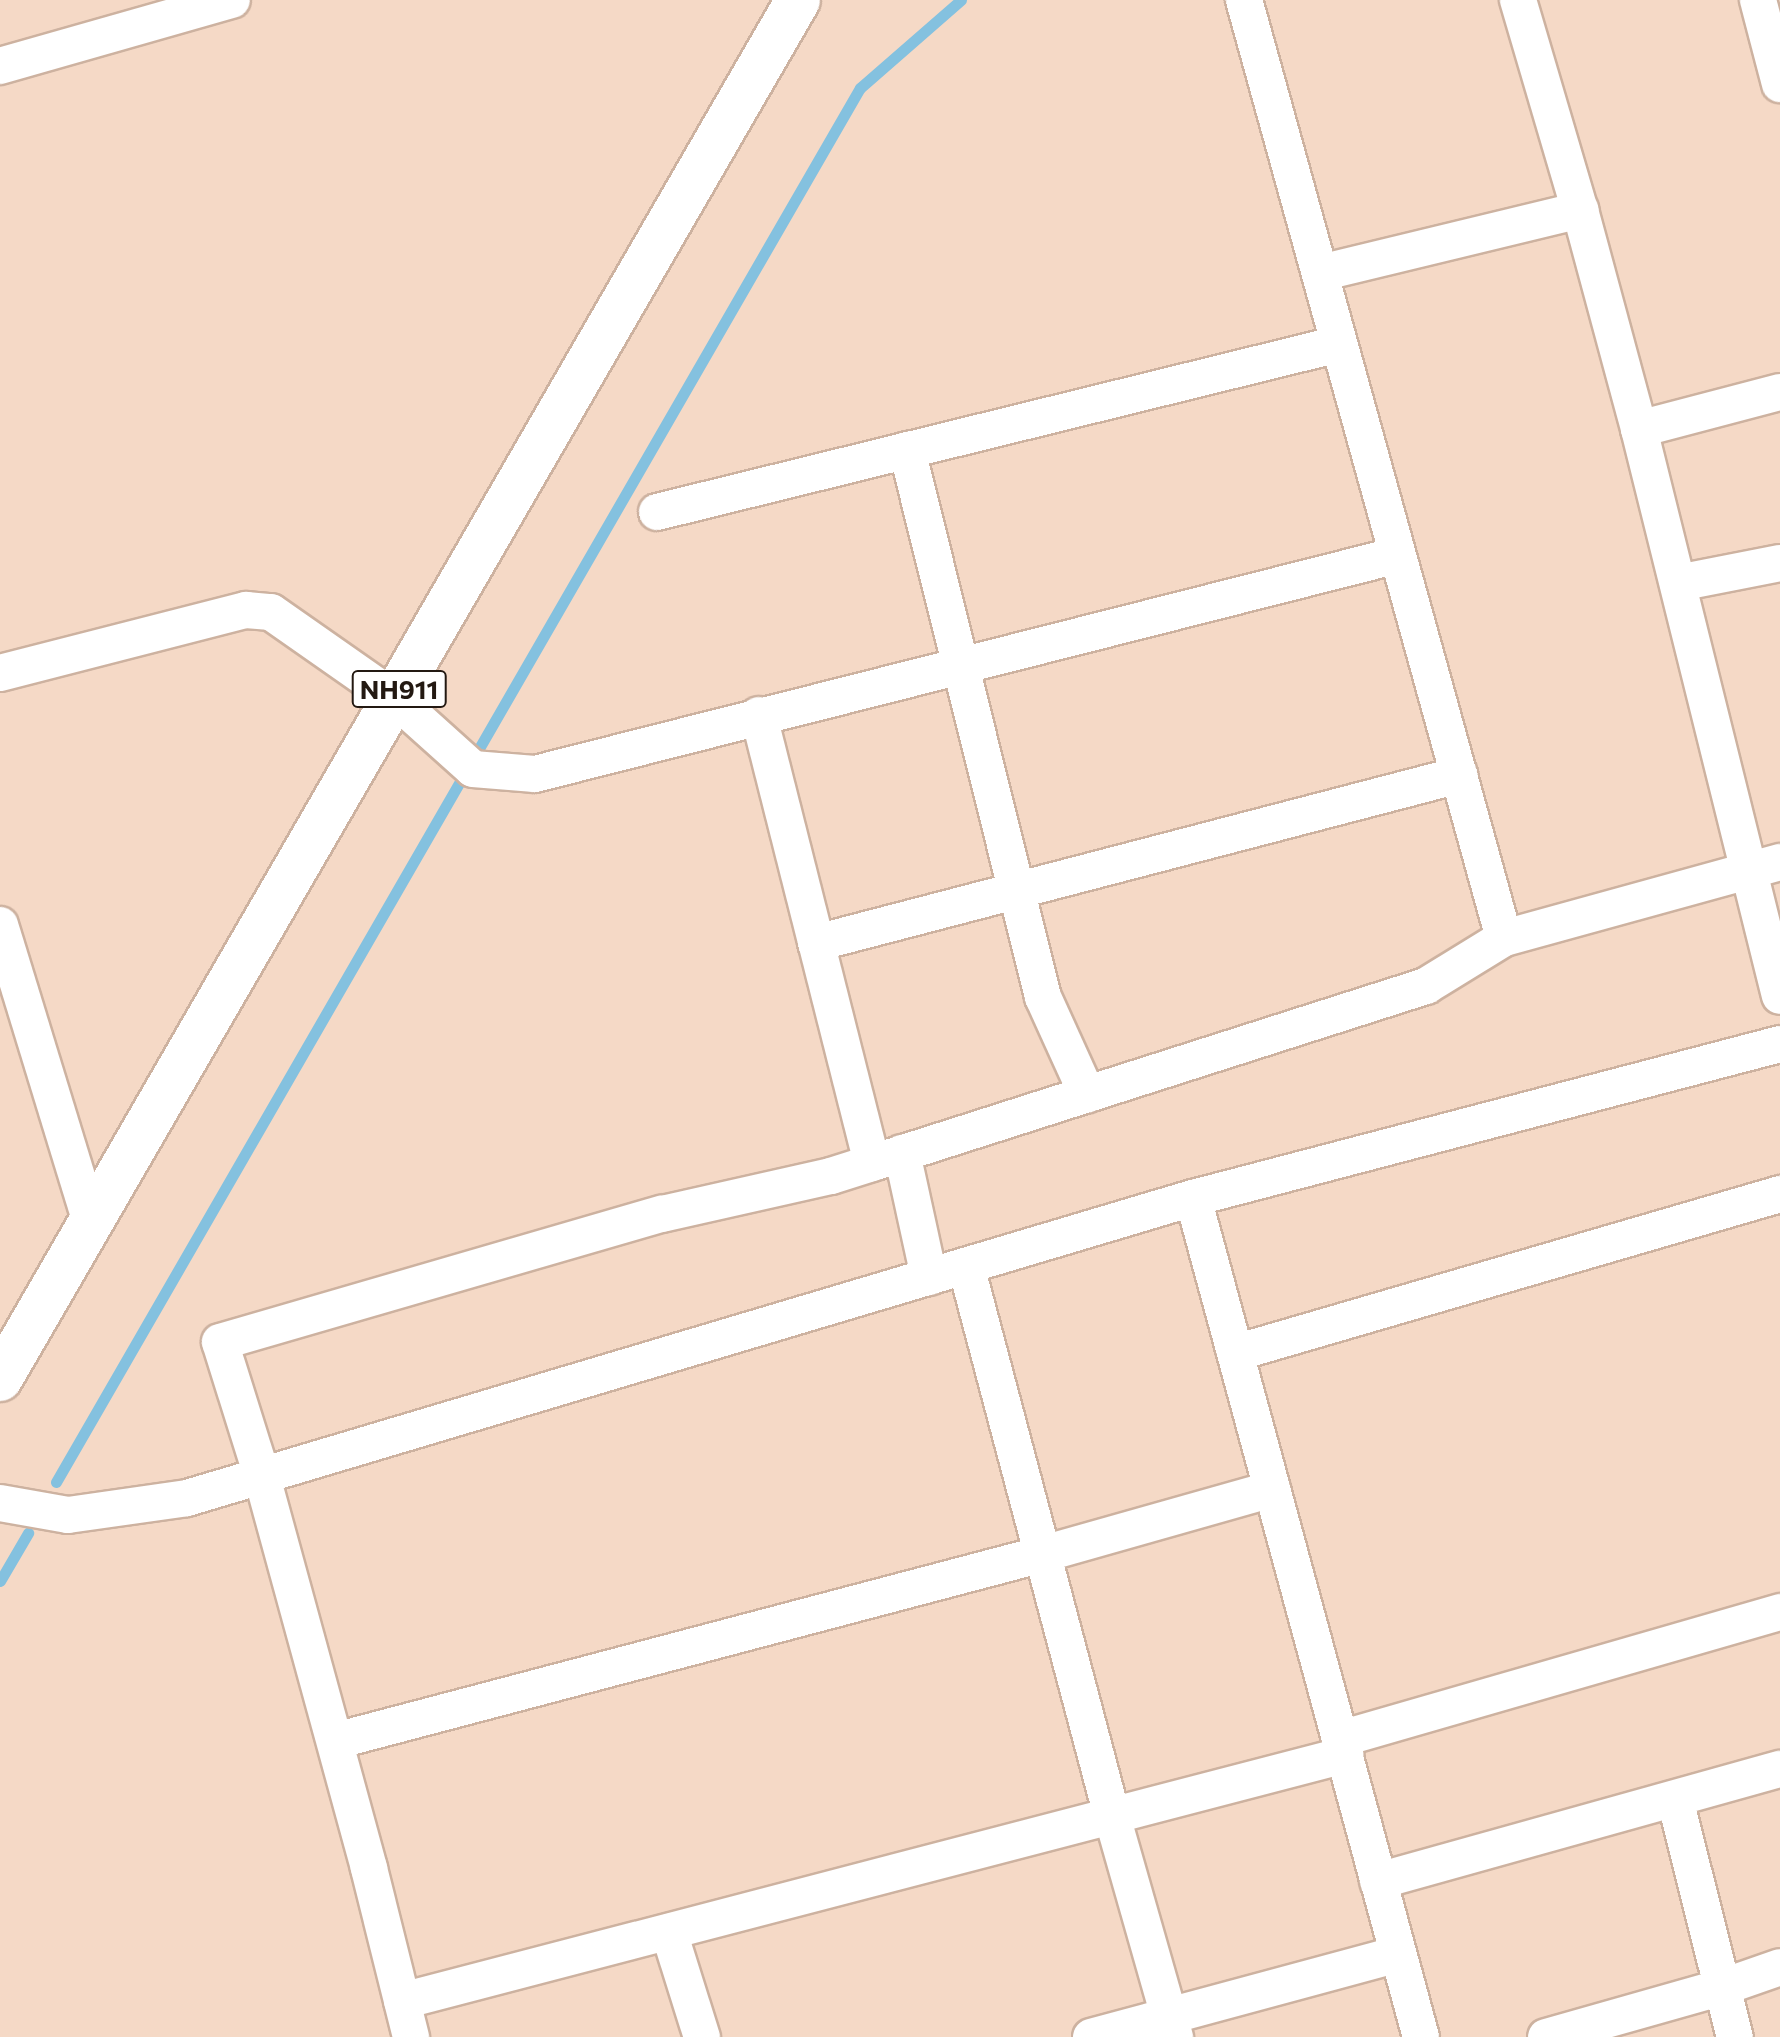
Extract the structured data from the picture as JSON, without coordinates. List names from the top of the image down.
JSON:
{
  "streets": {
    "highway": ["NH911"]
  }
}
